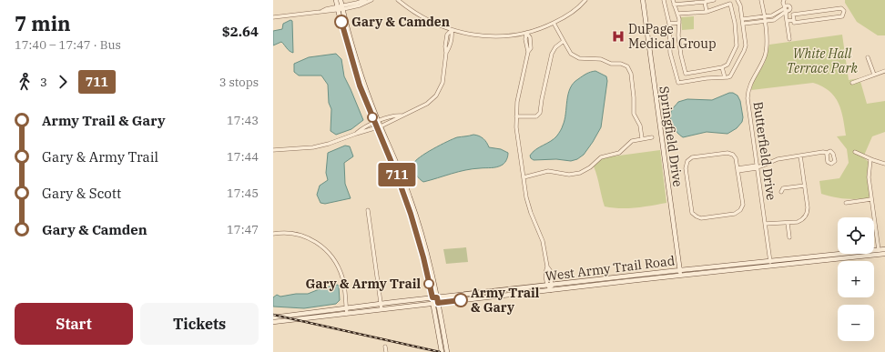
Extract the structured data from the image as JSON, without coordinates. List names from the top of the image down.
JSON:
{
  "streets": {
    "main road": ["Springfield Drive", "West Army Trail Road"],
    "street": ["Butterfield Drive"]
  },
  "crossings": [
    ["Springfield Drive", "West Army Trail Road"],
    ["Butterfield Drive", "West Army Trail Road"]
  ],
  "parks": ["White Hall Terrace Park"],
  "places": {
    "other": ["Gary & Camden", "Gary & Army Trail", "Army Trail & Gary"],
    "hospital": ["DuPage Medical Group"]
  },
  "lines": ["bus line 711"],
  "page": {
    "heading": ["7 min", "17:40 – 17:47 · Bus", "$2.64"],
    "on_map": "711",
    "legs": ["3", "711", "3 stops"],
    "list": [
      {
        "name": "Army Trail & Gary",
        "value": "17:43"
      },
      {
        "name": "Gary & Army Trail",
        "value": "17:44"
      },
      {
        "name": "Gary & Scott",
        "value": "17:45"
      },
      {
        "name": "Gary & Camden",
        "value": "17:47"
      }
    ],
    "map_buttons": ["+", "−"],
    "buttons": ["Start", "Tickets"]
  }
}
